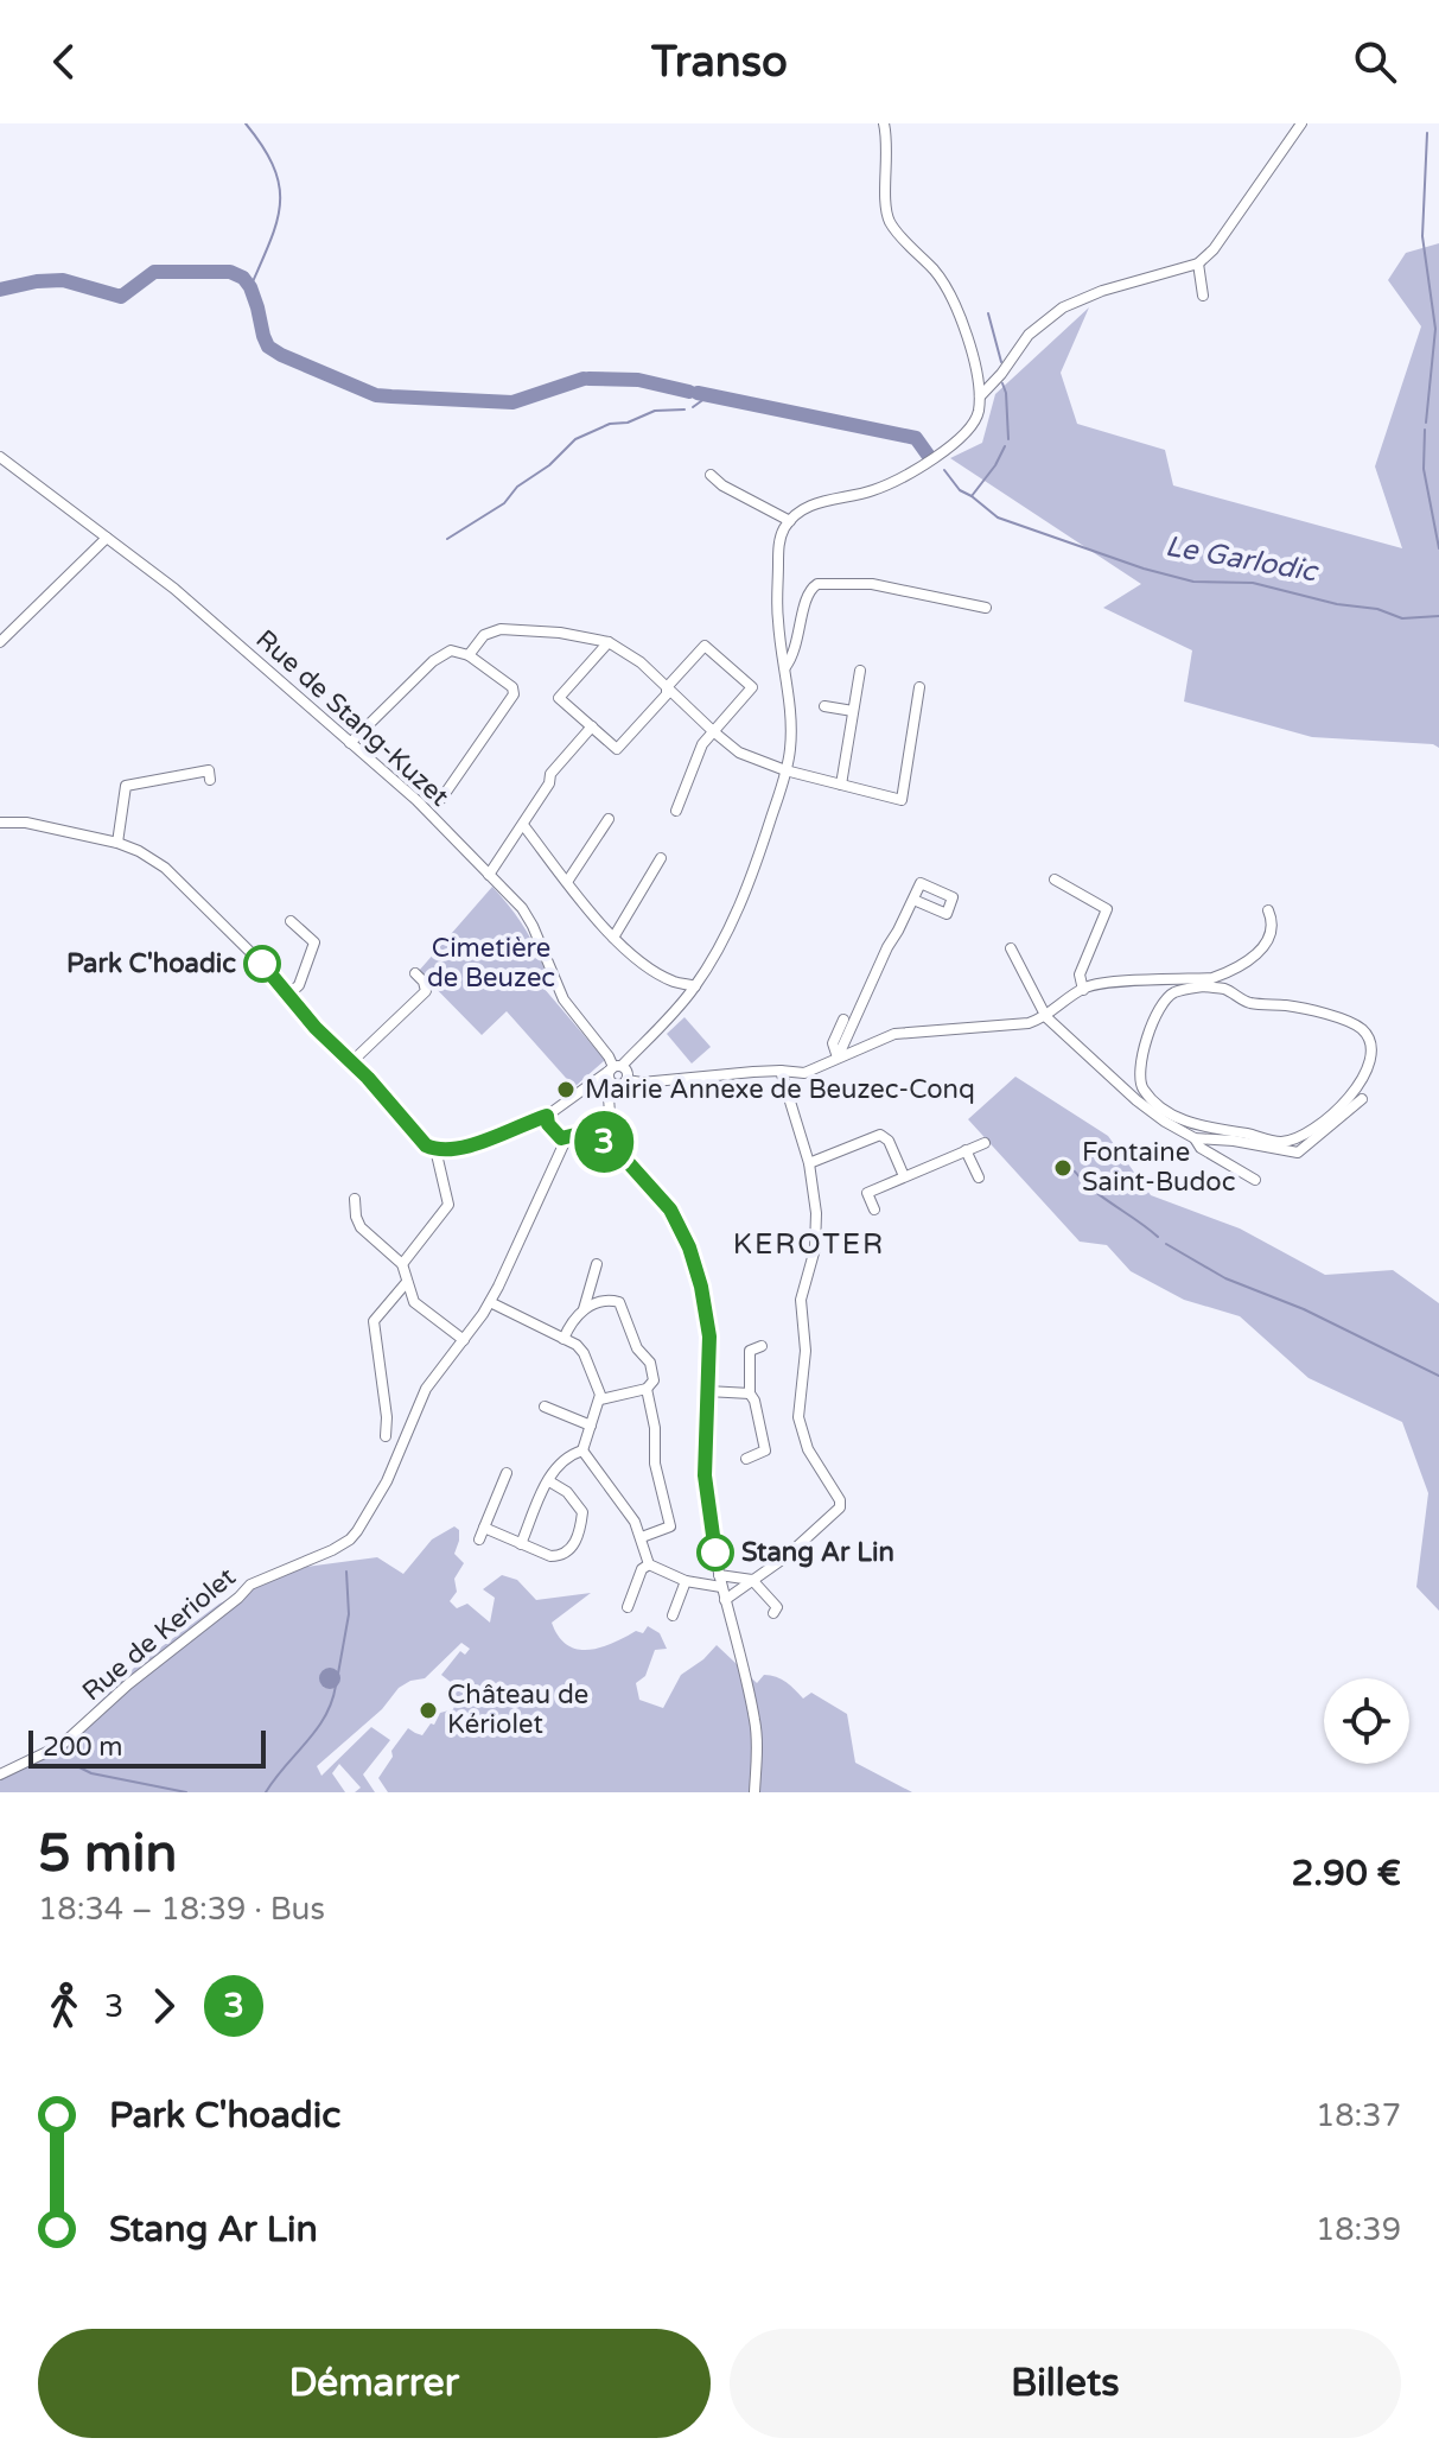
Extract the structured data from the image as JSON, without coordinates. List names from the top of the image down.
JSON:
{
  "streets": {
    "street": ["Rue de Stang-Kuzet", "Rue de Keriolet"]
  },
  "districts": ["KEROTER"],
  "water": ["Le Garlodic"],
  "parks": ["Cimetière de Beuzec"],
  "places": [
    "Park C'hoadic",
    "Mairie Annexe de Beuzec-Conq",
    "Fontaine Saint-Budoc",
    "Stang Ar Lin",
    "Château de Kériolet"
  ],
  "lines": ["bus line 3"],
  "scale_bar": "200 m",
  "page": {
    "header": "Transo",
    "on_map": "3",
    "scale": "200 m",
    "heading": ["5 min", "18:34 – 18:39 · Bus", "2.90 €"],
    "legs": ["3", "3"],
    "list": [
      {
        "name": "Park C'hoadic",
        "value": "18:37"
      },
      {
        "name": "Stang Ar Lin",
        "value": "18:39"
      }
    ],
    "buttons": ["Démarrer", "Billets"]
  }
}
